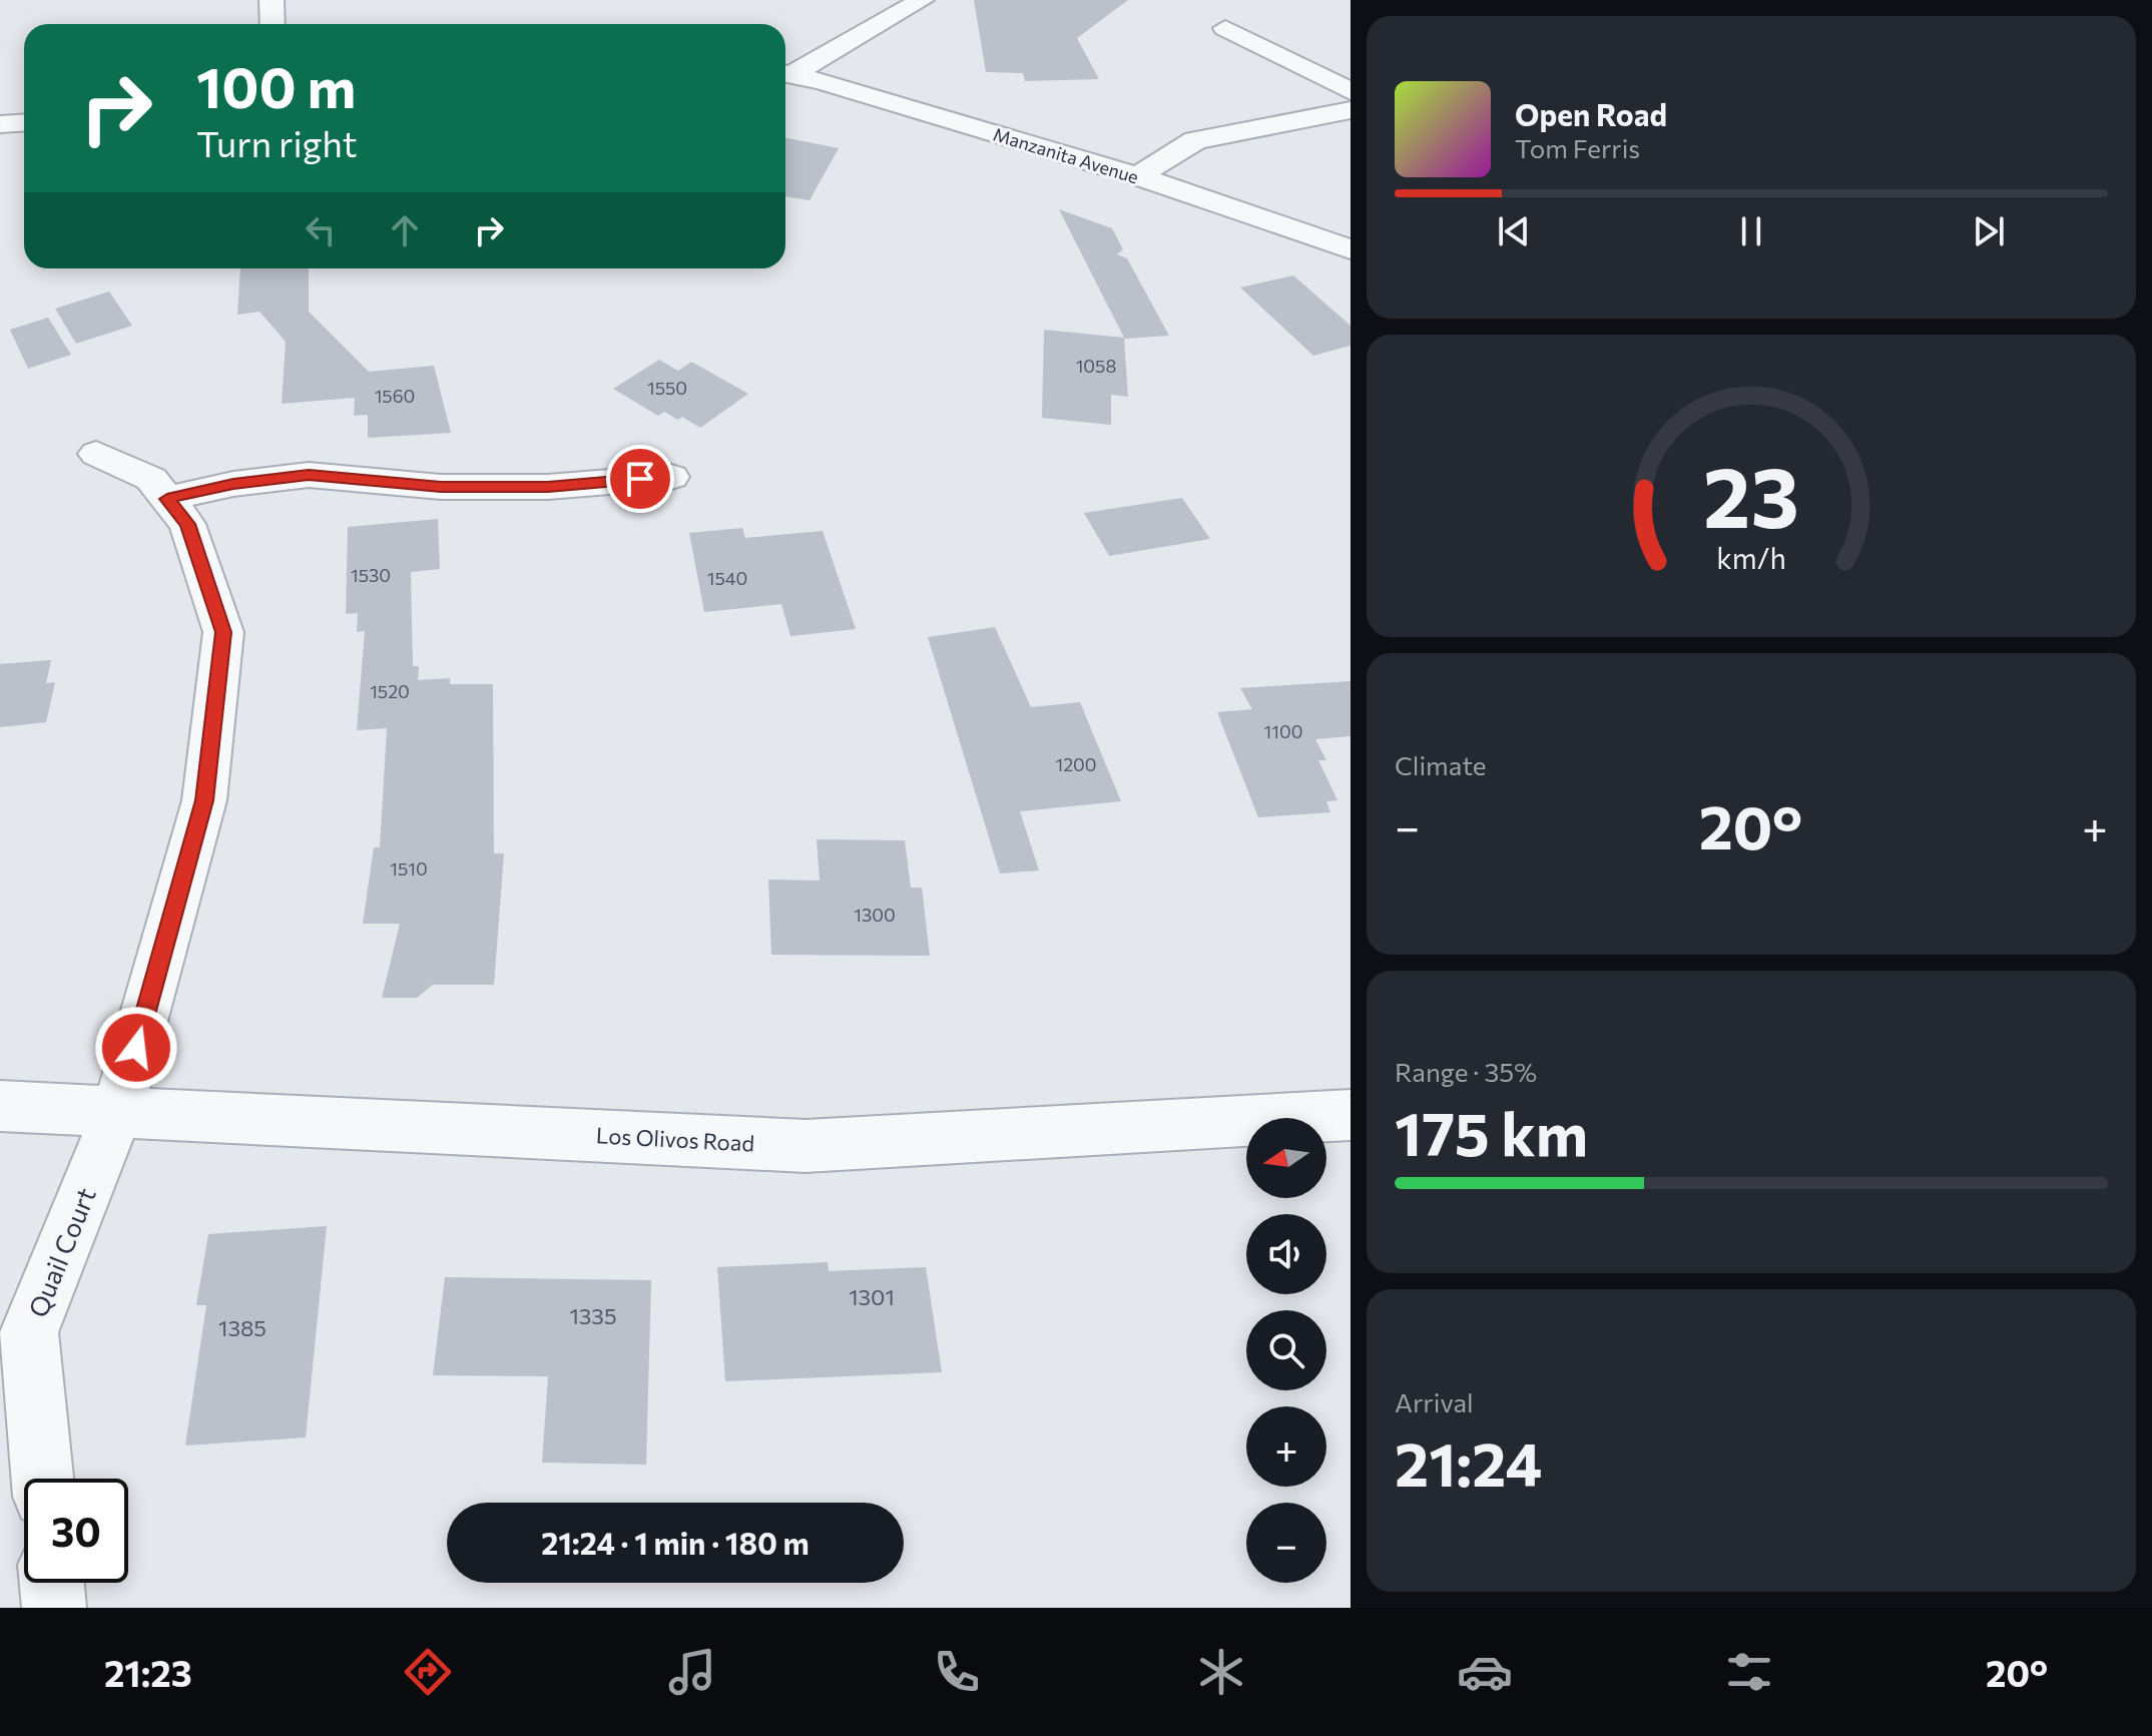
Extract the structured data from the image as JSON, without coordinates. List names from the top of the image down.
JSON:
{
  "streets": {
    "street": ["Manzanita Avenue", "Los Olivos Road", "Quail Court"]
  },
  "crossings": [
    ["Los Olivos Road", "Quail Court"]
  ],
  "house_numbers": [
    "1058",
    "1550",
    "1560",
    "1530",
    "1540",
    "1520",
    "1100",
    "1200",
    "1510",
    "1300",
    "1301",
    "1335",
    "1385"
  ],
  "north": "left",
  "page": {
    "turn": ["100 m", "Turn right"],
    "song": ["Open Road", "Tom Ferris"],
    "tile": [
      "Climate",
      ["Range · 35%", "175 km"],
      ["Arrival", "21:24"]
    ],
    "heat": ["−", "20°", "+"],
    "map_buttons": ["+", "−"],
    "limit": "30",
    "trip": "21:24 · 1 min · 180 m",
    "tabs": ["21:23", "20°"],
    "gauge": ["23", "km/h"]
  }
}
